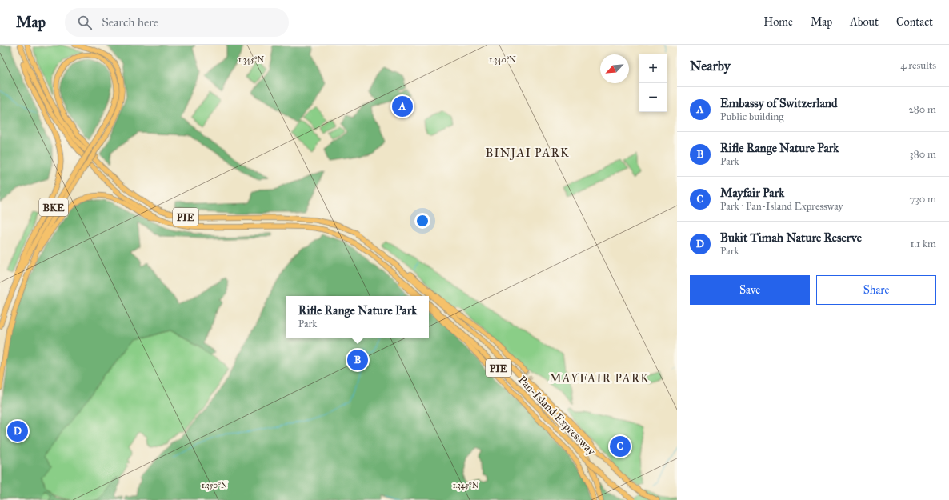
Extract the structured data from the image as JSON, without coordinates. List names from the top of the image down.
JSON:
{
  "streets": {
    "highway": ["BKE", "PIE", "Pan-Island Expressway"]
  },
  "crossings": [
    ["BKE", "Pan-Island Expressway"]
  ],
  "districts": ["BINJAI PARK", "MAYFAIR PARK"],
  "north": "bottom left",
  "page": {
    "header": "Map",
    "search": "Search here",
    "nav": [
      "Home",
      "Map",
      "About",
      "Contact"
    ],
    "heading": ["Nearby", "4 results"],
    "map_buttons": ["+", "−"],
    "list": [
      {
        "mark": "A",
        "name": "Embassy of Switzerland",
        "note": "Public building",
        "value": "280 m"
      },
      {
        "mark": "B",
        "name": "Rifle Range Nature Park",
        "note": "Park",
        "value": "380 m"
      },
      {
        "mark": "C",
        "name": "Mayfair Park",
        "note": "Park · Pan-Island Expressway",
        "value": "730 m"
      },
      {
        "mark": "D",
        "name": "Bukit Timah Nature Reserve",
        "note": "Park",
        "value": "1.1 km"
      }
    ],
    "pins": [
      "A",
      "B",
      "D",
      "C"
    ],
    "buttons": ["Save", "Share"],
    "popup": ["Rifle Range Nature Park", "Park"]
  },
  "coordinates": ["1.345°N", "1.340°N", "1.350°N"]
}
